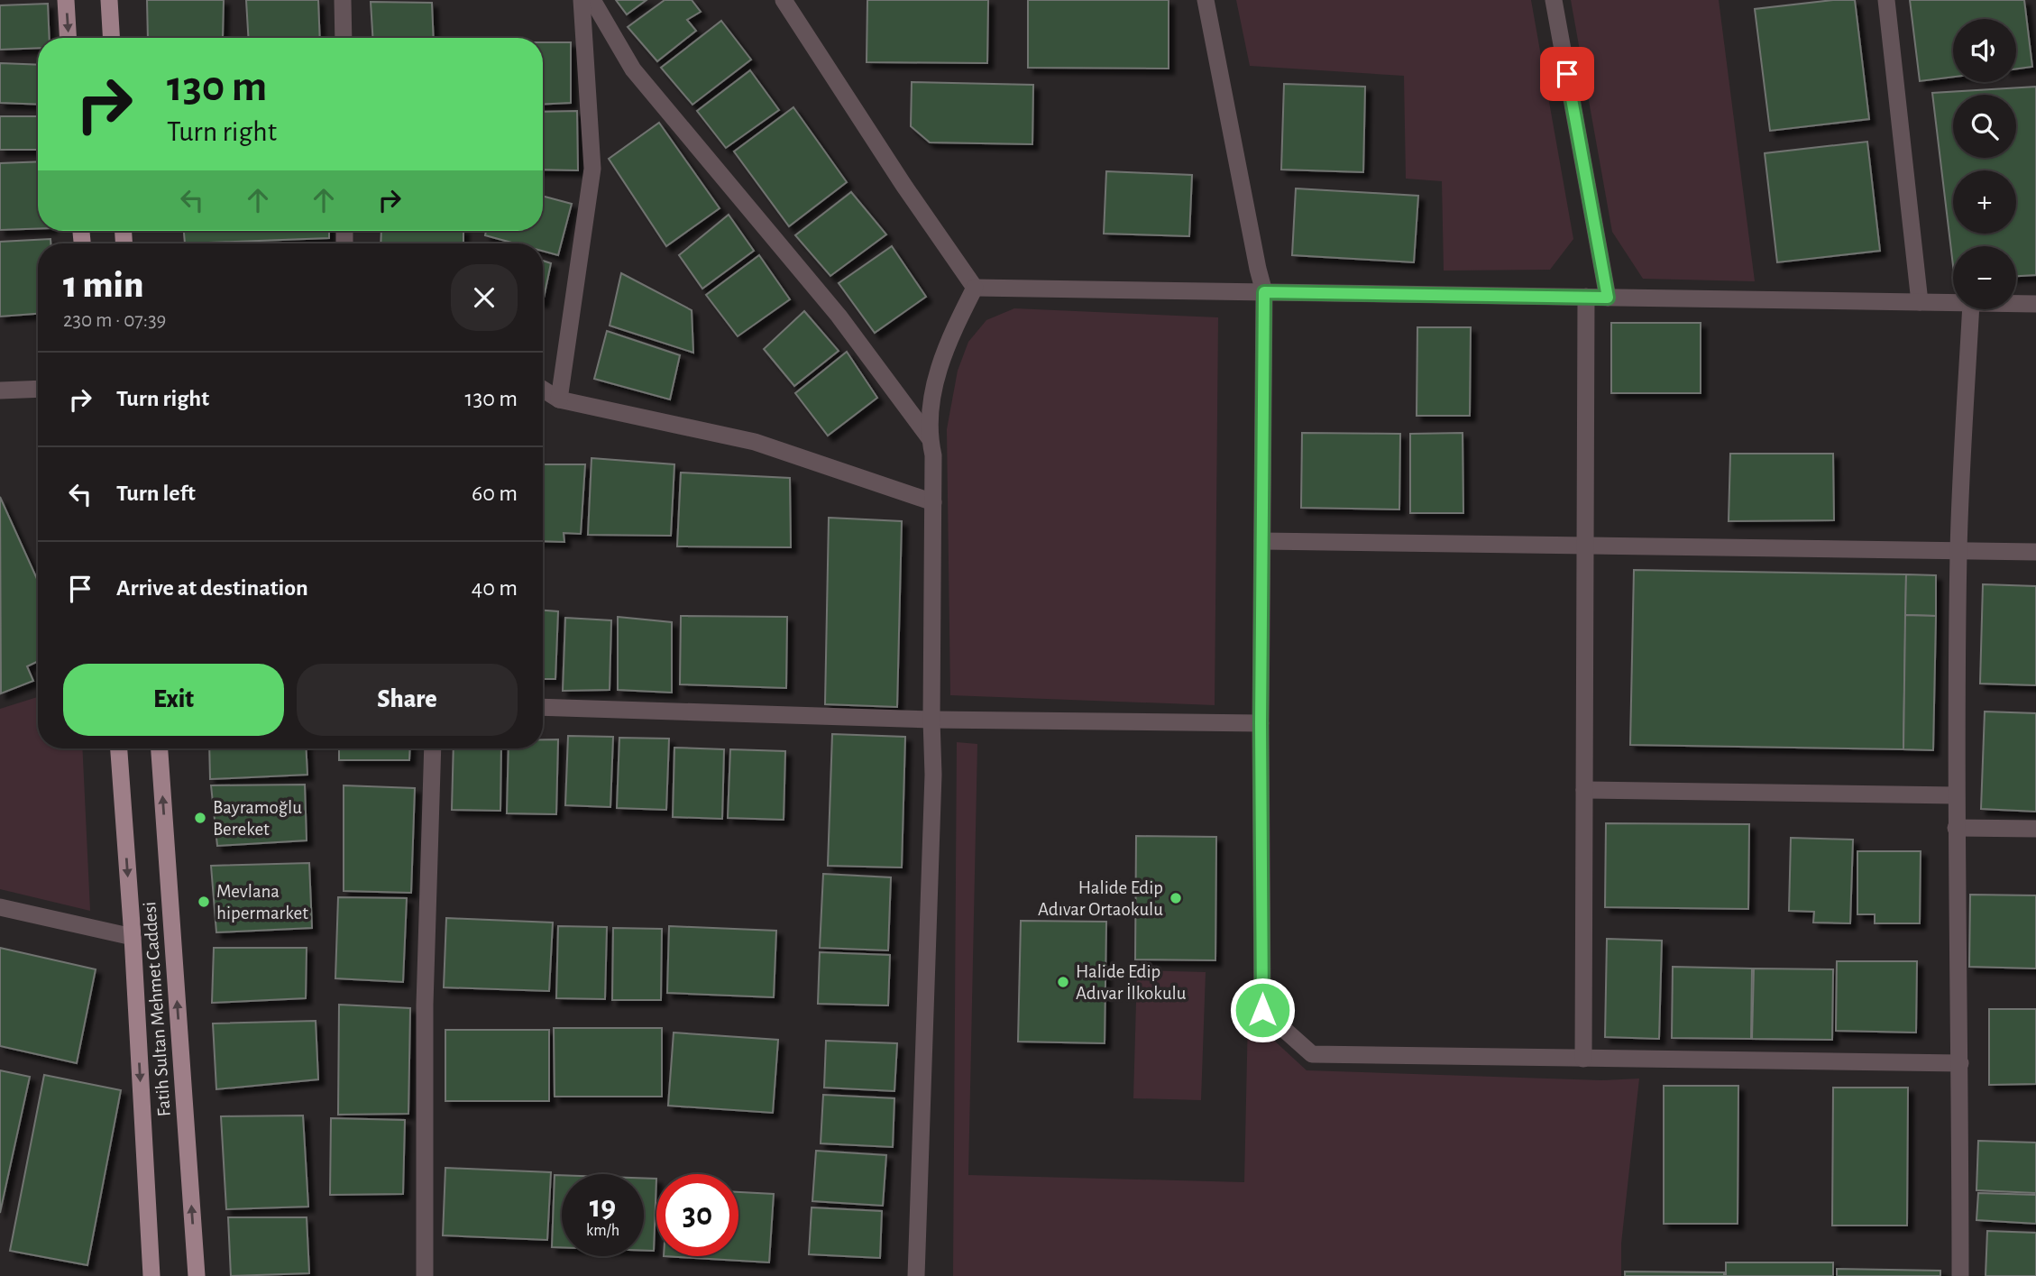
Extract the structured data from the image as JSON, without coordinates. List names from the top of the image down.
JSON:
{
  "streets": {
    "main road": ["Fatih Sultan Mehmet Caddesi"]
  },
  "places": [
    "Bayramoğlu Bereket",
    "Halide Edip Adıvar Ortaokulu",
    "Mevlana hipermarket",
    "Halide Edip Adıvar İlkokulu"
  ],
  "page": {
    "map_buttons": ["+", "−"],
    "turn": ["130 m", "Turn right"],
    "heading": ["1 min", "230 m · 07:39"],
    "list": [
      {
        "name": "Turn right",
        "value": "130 m"
      },
      {
        "name": "Turn left",
        "value": "60 m"
      },
      {
        "name": "Arrive at destination",
        "value": "40 m"
      }
    ],
    "buttons": ["Exit", "Share"],
    "speed": "19 km/h",
    "limit": "30"
  }
}
